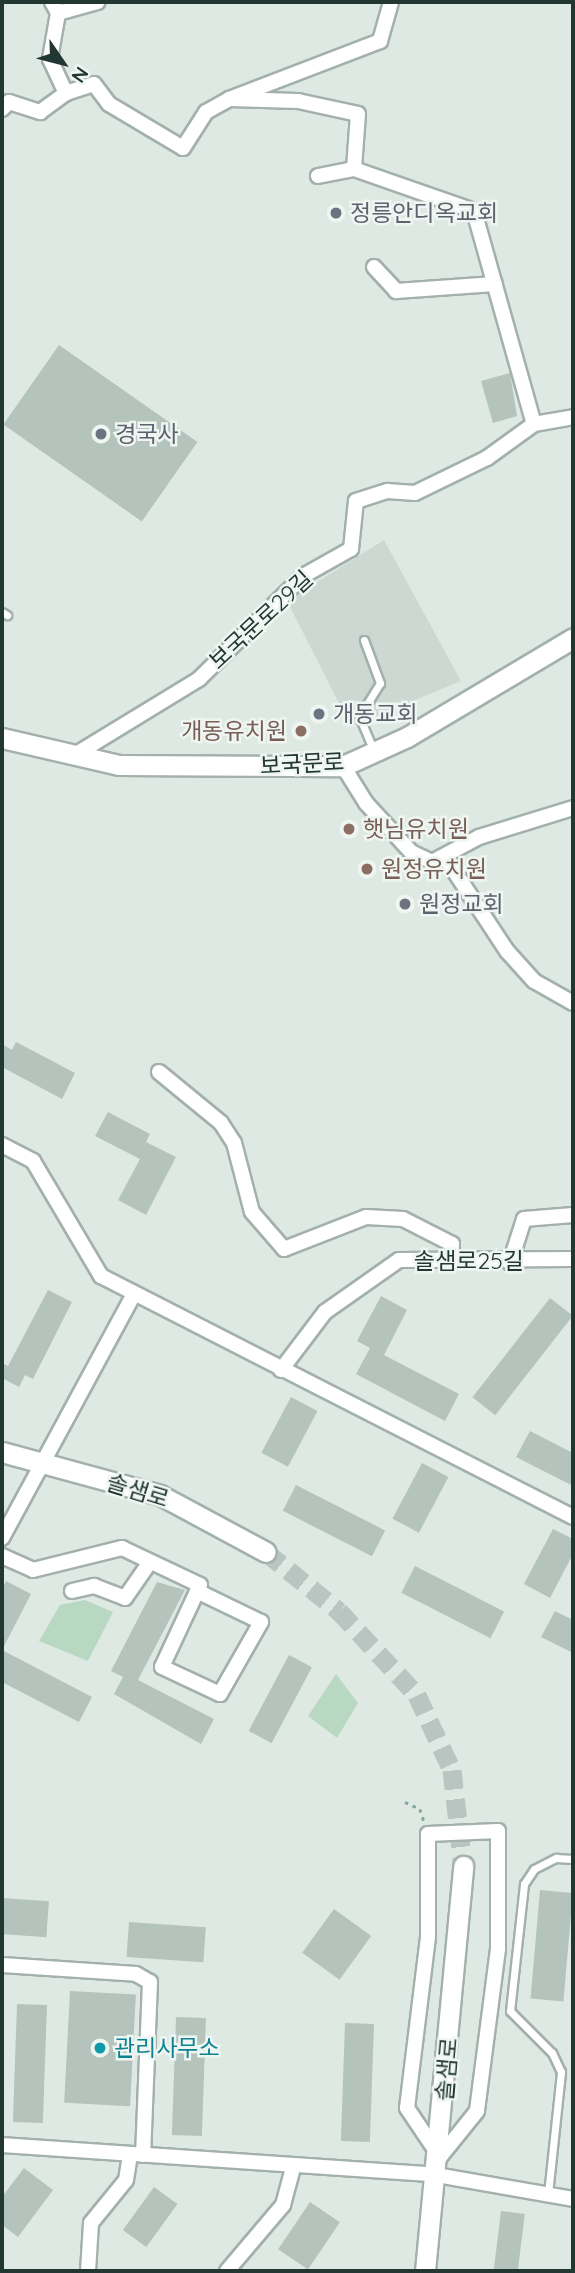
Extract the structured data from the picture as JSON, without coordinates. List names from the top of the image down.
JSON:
{
  "streets": {
    "main road": ["보국문로", "솔샘로"],
    "street": ["보국문로29길", "솔샘로25길"]
  },
  "crossings": [
    ["보국문로29길", "보국문로"]
  ],
  "places": [
    "정릉안디옥교회",
    "경국사",
    "개동교회",
    "개동유치원",
    "햇님유치원",
    "원정유치원",
    "원정교회",
    "관리사무소"
  ],
  "north": "bottom right"
}
